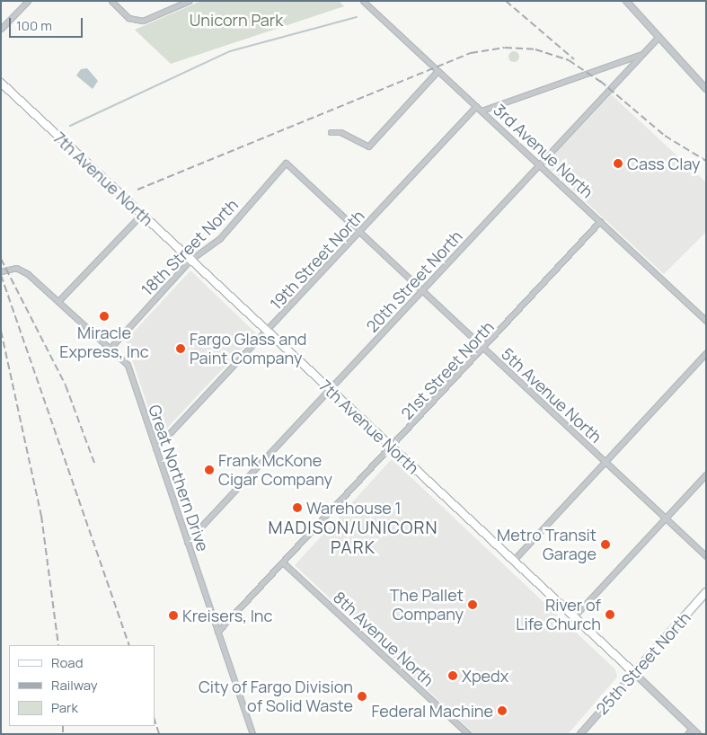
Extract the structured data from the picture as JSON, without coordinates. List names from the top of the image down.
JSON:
{
  "streets": {
    "main road": ["7th Avenue North", "25th Street North"],
    "street": [
      "3rd Avenue North",
      "18th Street North",
      "19th Street North",
      "20th Street North",
      "21st Street North",
      "5th Avenue North",
      "Great Northern Drive",
      "8th Avenue North"
    ]
  },
  "crossings": [
    ["3rd Avenue North", "19th Street North"],
    ["3rd Avenue North", "20th Street North"],
    ["3rd Avenue North", "21st Street North"],
    ["7th Avenue North", "18th Street North"],
    ["7th Avenue North", "19th Street North"],
    ["7th Avenue North", "20th Street North"],
    ["7th Avenue North", "21st Street North"],
    ["7th Avenue North", "25th Street North"],
    ["18th Street North", "5th Avenue North"],
    ["18th Street North", "Great Northern Drive"],
    ["19th Street North", "5th Avenue North"],
    ["19th Street North", "Great Northern Drive"],
    ["20th Street North", "5th Avenue North"],
    ["20th Street North", "Great Northern Drive"],
    ["21st Street North", "5th Avenue North"],
    ["21st Street North", "Great Northern Drive"],
    ["21st Street North", "8th Avenue North"]
  ],
  "districts": ["MADISON/UNICORN PARK"],
  "parks": ["Unicorn Park"],
  "places": [
    "Cass Clay",
    "Miracle Express, Inc",
    "Fargo Glass and Paint Company",
    "Frank McKone Cigar Company",
    "Warehouse 1",
    "Metro Transit Garage",
    "The Pallet Company",
    "River of Life Church",
    "Kreisers, Inc",
    "Xpedx",
    "City of Fargo Division of Solid Waste",
    "Federal Machine"
  ],
  "legend": ["Road", "Railway", "Park"],
  "scale_bar": "100 m"
}
